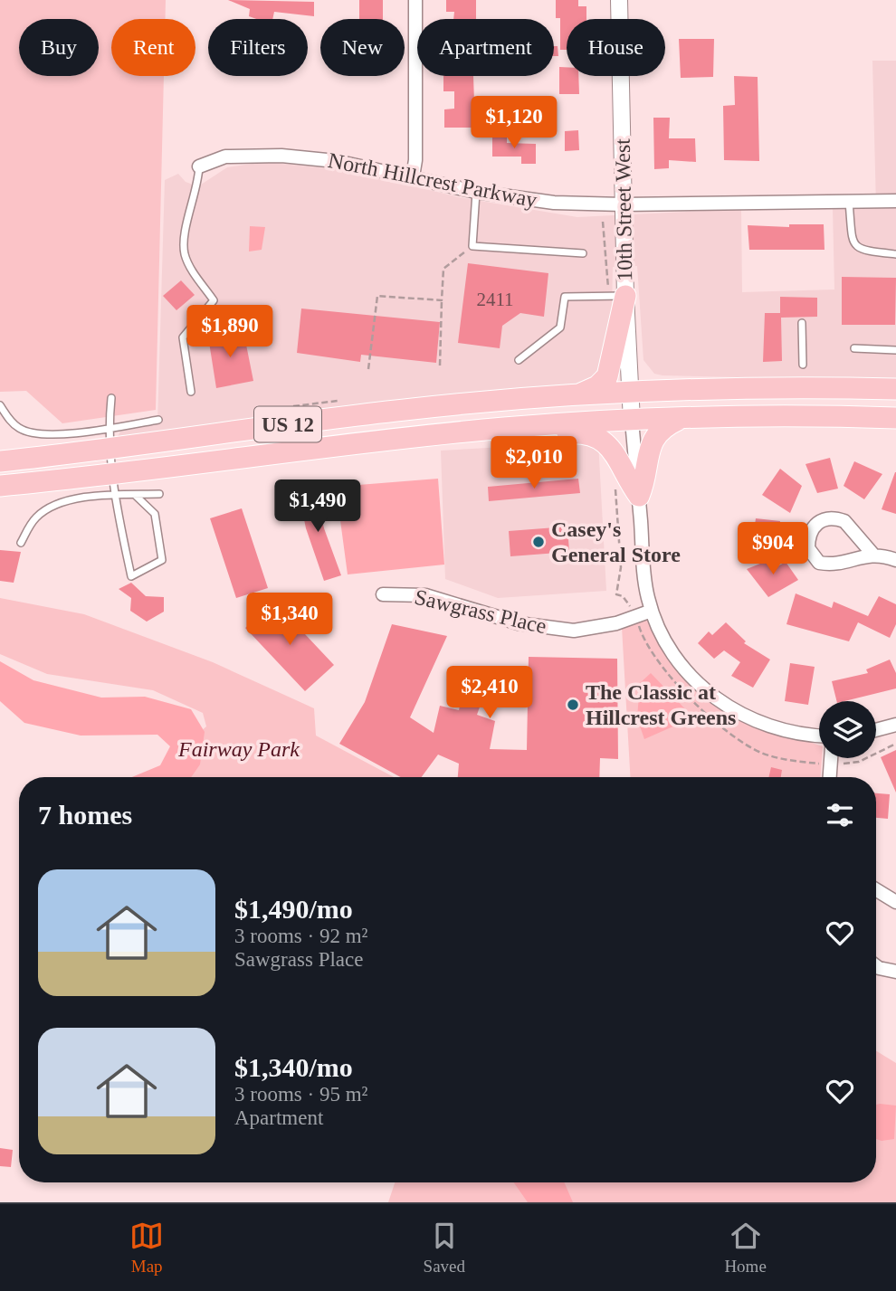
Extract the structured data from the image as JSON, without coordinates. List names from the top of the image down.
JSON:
{
  "streets": {
    "main road": ["US 12"],
    "street": ["North Hillcrest Parkway", "10th Street West", "Sawgrass Place"]
  },
  "crossings": [
    ["North Hillcrest Parkway", "10th Street West"],
    ["10th Street West", "US 12"]
  ],
  "parks": ["Fairway Park"],
  "places": ["Casey's General Store", "The Classic at Hillcrest Greens"],
  "house_numbers": ["2411"],
  "page": {
    "chip": [
      "Buy",
      "Rent",
      "Filters",
      "New",
      "Apartment",
      "House"
    ],
    "price": [
      "$1,120",
      "$1,890",
      "$2,010",
      "$1,490",
      "$904",
      "$1,340",
      "$2,410"
    ],
    "heading": "7 homes",
    "list": [
      {
        "name": "$1,490/mo",
        "note": "3 rooms · 92 m² · Sawgrass Place"
      },
      {
        "name": "$1,340/mo",
        "note": "3 rooms · 95 m² · Apartment"
      }
    ],
    "tabs": ["Map", "Saved", "Home"]
  }
}
